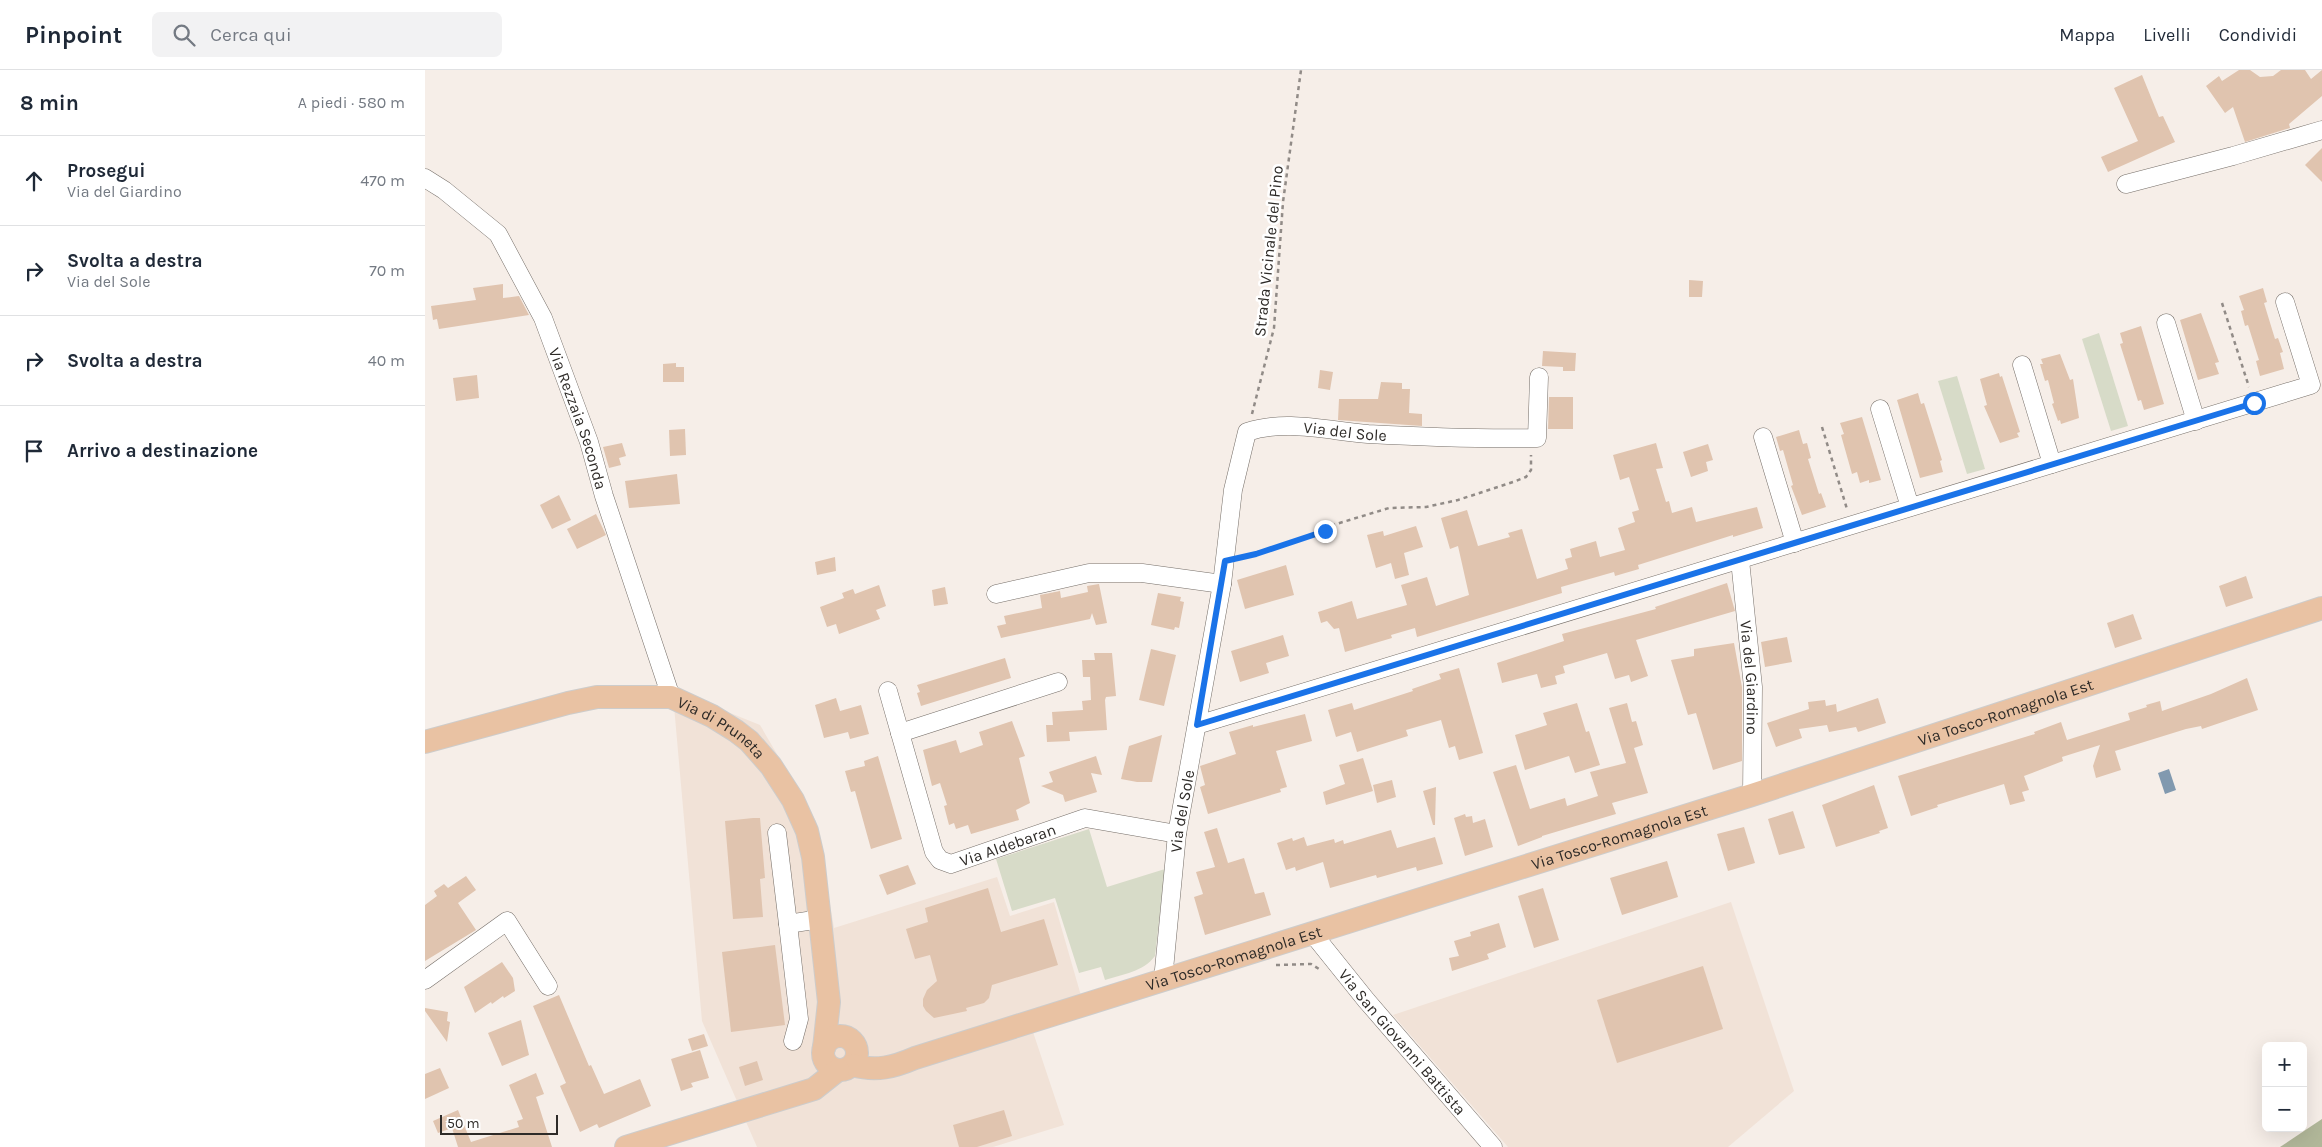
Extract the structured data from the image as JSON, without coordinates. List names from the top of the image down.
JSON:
{
  "streets": {
    "main road": ["Via Tosco-Romagnola Est", "Via di Pruneta"],
    "street": [
      "Via Rezzaia Seconda",
      "Via del Sole",
      "Via del Giardino",
      "Via Aldebaran",
      "Via San Giovanni Battista"
    ],
    "path": ["Strada Vicinale del Pino"]
  },
  "crossings": [
    ["Strada Vicinale del Pino", "Via del Sole"],
    ["Via Rezzaia Seconda", "Via di Pruneta"],
    ["Via del Sole", "Via Tosco-Romagnola Est"],
    ["Via del Sole", "Via Aldebaran"],
    ["Via del Giardino", "Via Tosco-Romagnola Est"],
    ["Via Tosco-Romagnola Est", "Via di Pruneta"],
    ["Via Tosco-Romagnola Est", "Via San Giovanni Battista"]
  ],
  "scale_bar": "50 m",
  "page": {
    "header": "Pinpoint",
    "search": "Cerca qui",
    "nav": ["Mappa", "Livelli", "Condividi"],
    "heading": ["8 min", "A piedi · 580 m"],
    "list": [
      ["Prosegui", "Via del Giardino", "470 m"],
      ["Svolta a destra", "Via del Sole", "70 m"],
      ["Svolta a destra", "40 m"],
      "Arrivo a destinazione"
    ],
    "map_buttons": ["+", "−"],
    "scale": "50 m"
  }
}
